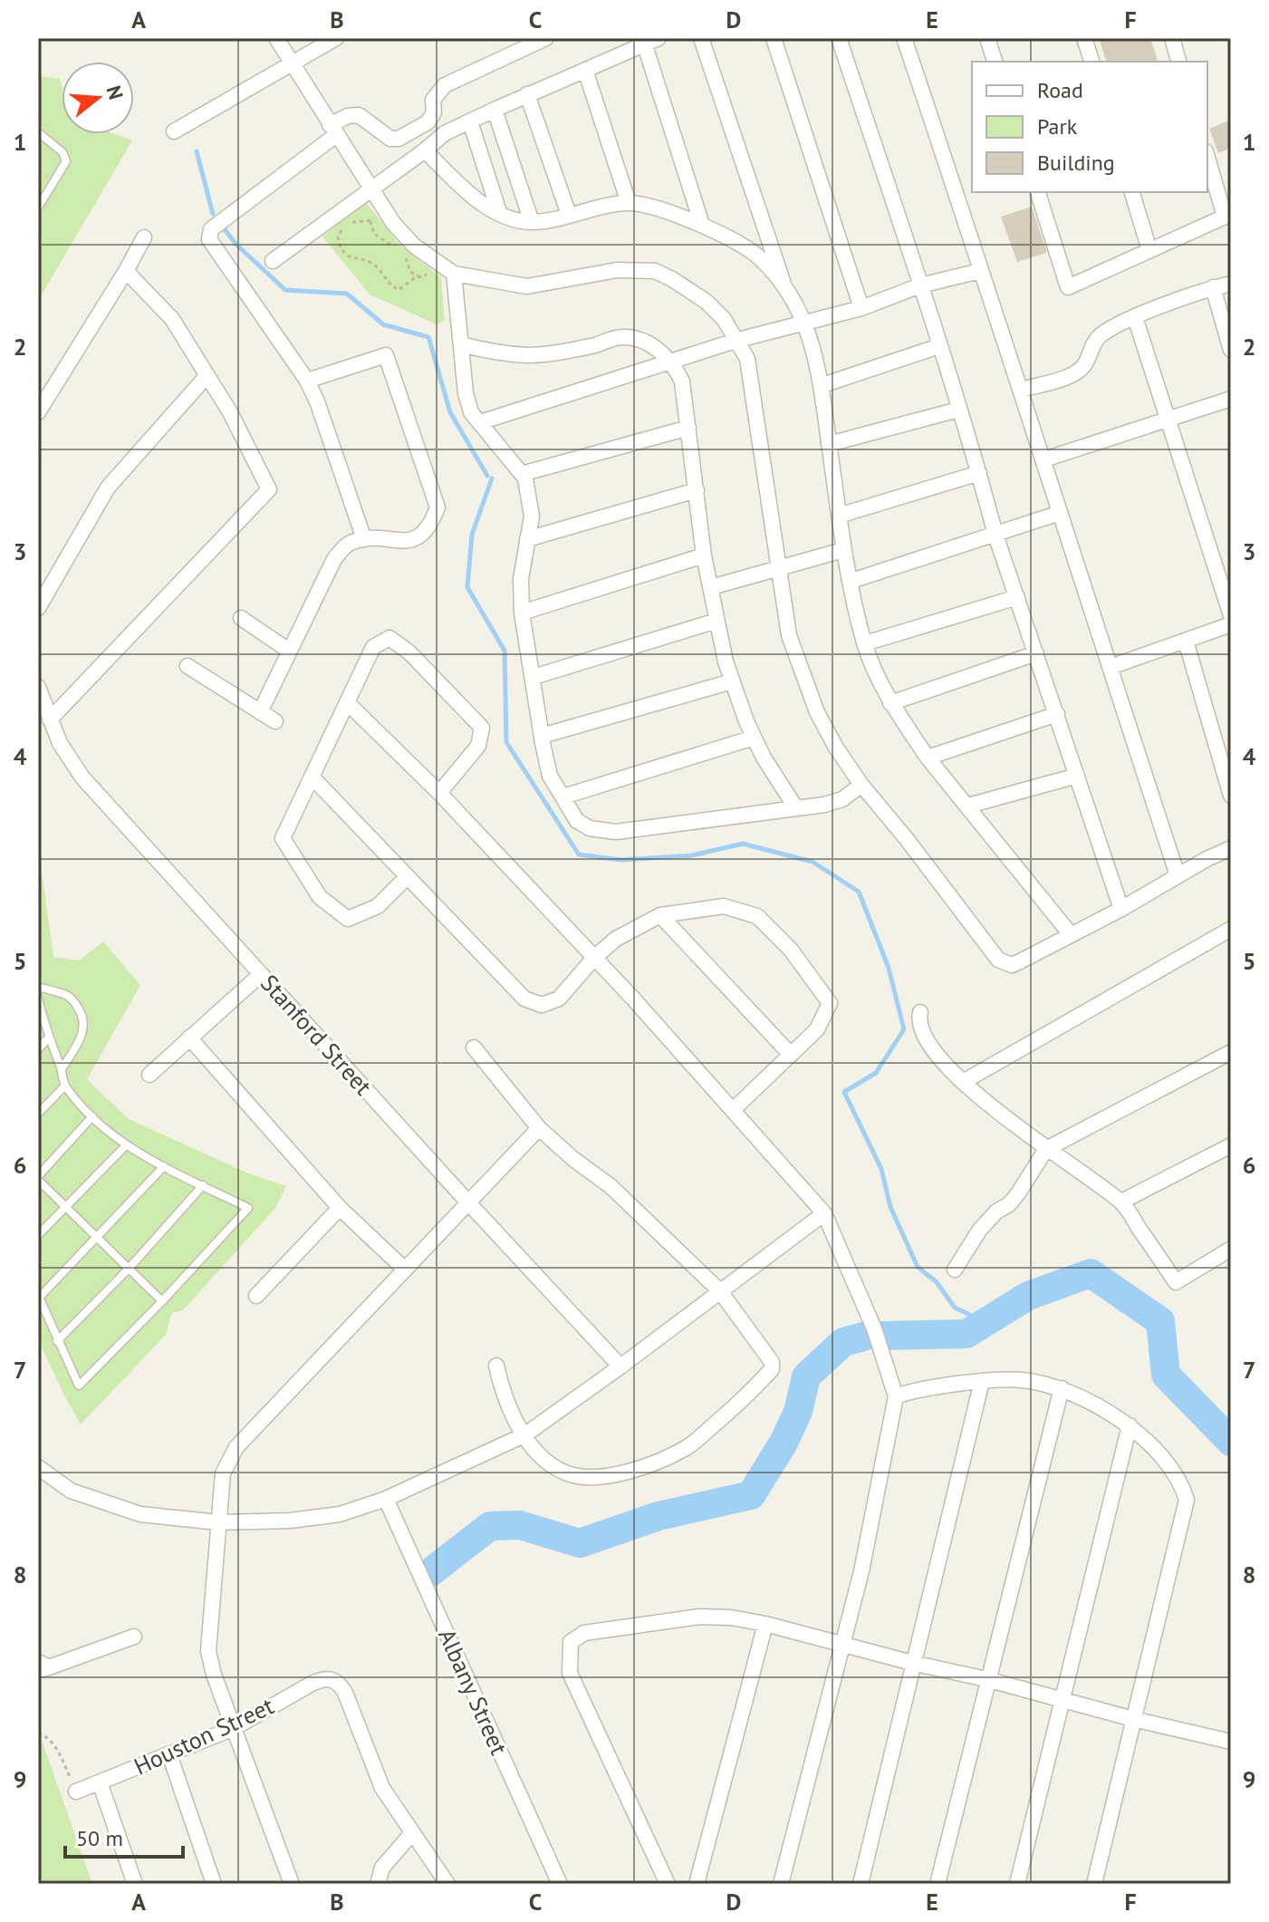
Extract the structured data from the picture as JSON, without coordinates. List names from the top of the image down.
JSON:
{
  "streets": {
    "street": ["Stanford Street", "Albany Street", "Houston Street"]
  },
  "legend": ["Road", "Park", "Building"],
  "scale_bar": "50 m",
  "north": "right",
  "grid": {
    "columns": [
      "A",
      "B",
      "C",
      "D",
      "E",
      "F"
    ],
    "rows": [
      "1",
      "2",
      "3",
      "4",
      "5",
      "6",
      "7",
      "8",
      "9"
    ]
  }
}
